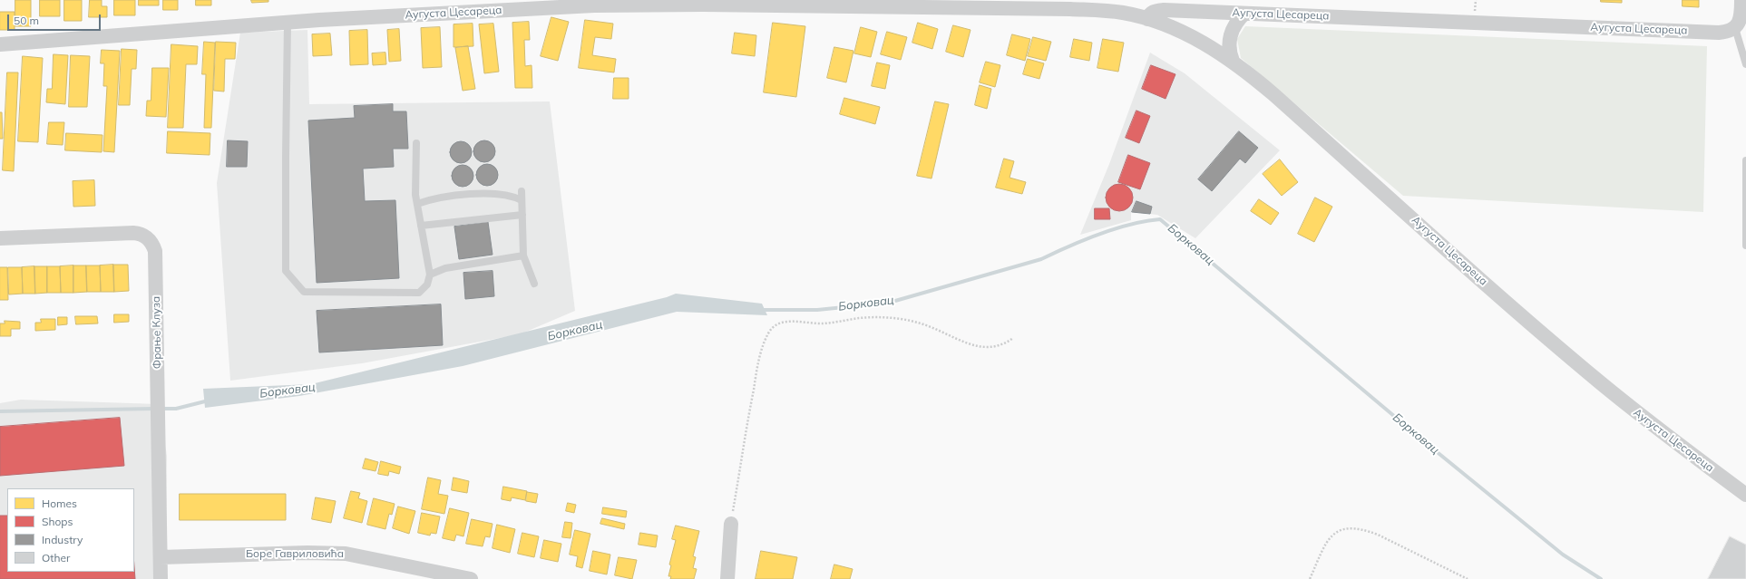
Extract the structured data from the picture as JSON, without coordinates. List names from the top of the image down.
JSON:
{
  "streets": {
    "street": ["Аугуста Цесареца", "Фрање Клуза", "Боре Гавриловића"]
  },
  "crossings": [
    ["Фрање Клуза", "Боре Гавриловића"]
  ],
  "water": ["Борковац"],
  "legend": [
    "Homes",
    "Shops",
    "Industry",
    "Other"
  ],
  "scale_bar": "50 m"
}
